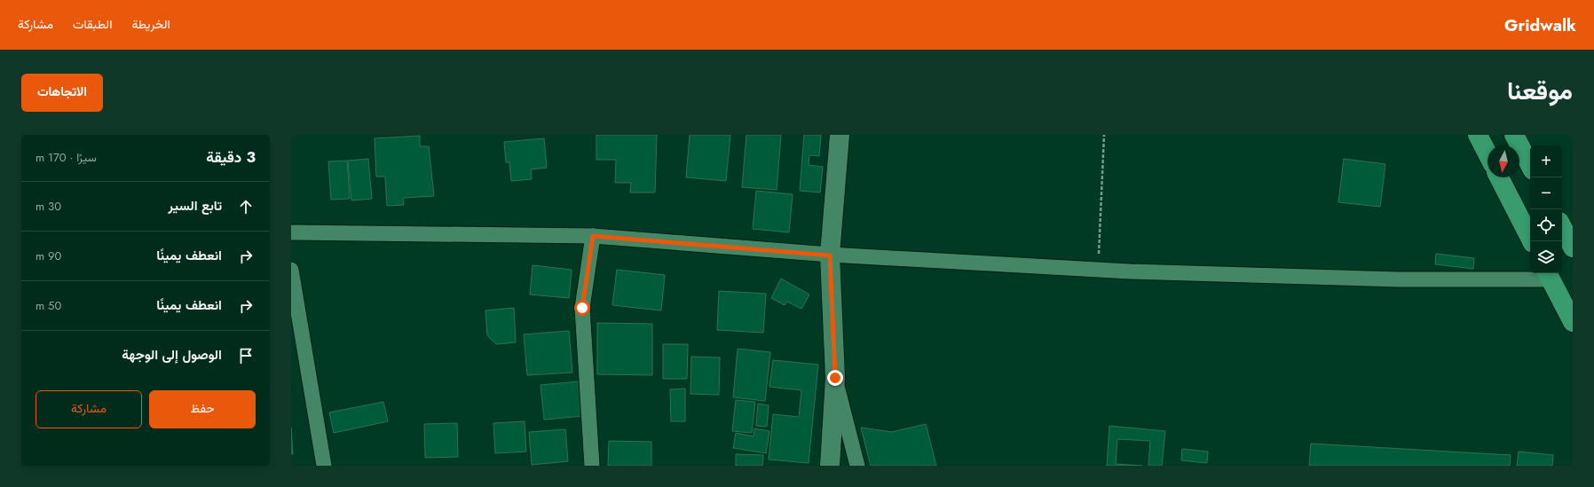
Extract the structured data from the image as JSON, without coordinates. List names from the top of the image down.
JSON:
{
  "north": "bottom",
  "page": {
    "header": "Gridwalk",
    "nav": ["الخريطة", "الطبقات", "مشاركة"],
    "title": "موقعنا",
    "buttons": [
      "الاتجاهات",
      ["حفظ", "مشاركة"]
    ],
    "heading": ["3 دقيقة", "سيرًا · 170 m"],
    "map_buttons": ["+", "−"],
    "list": [
      ["تابع السير", "30 m"],
      ["انعطف يمينًا", "90 m"],
      ["انعطف يمينًا", "50 m"],
      "الوصول إلى الوجهة"
    ]
  }
}
